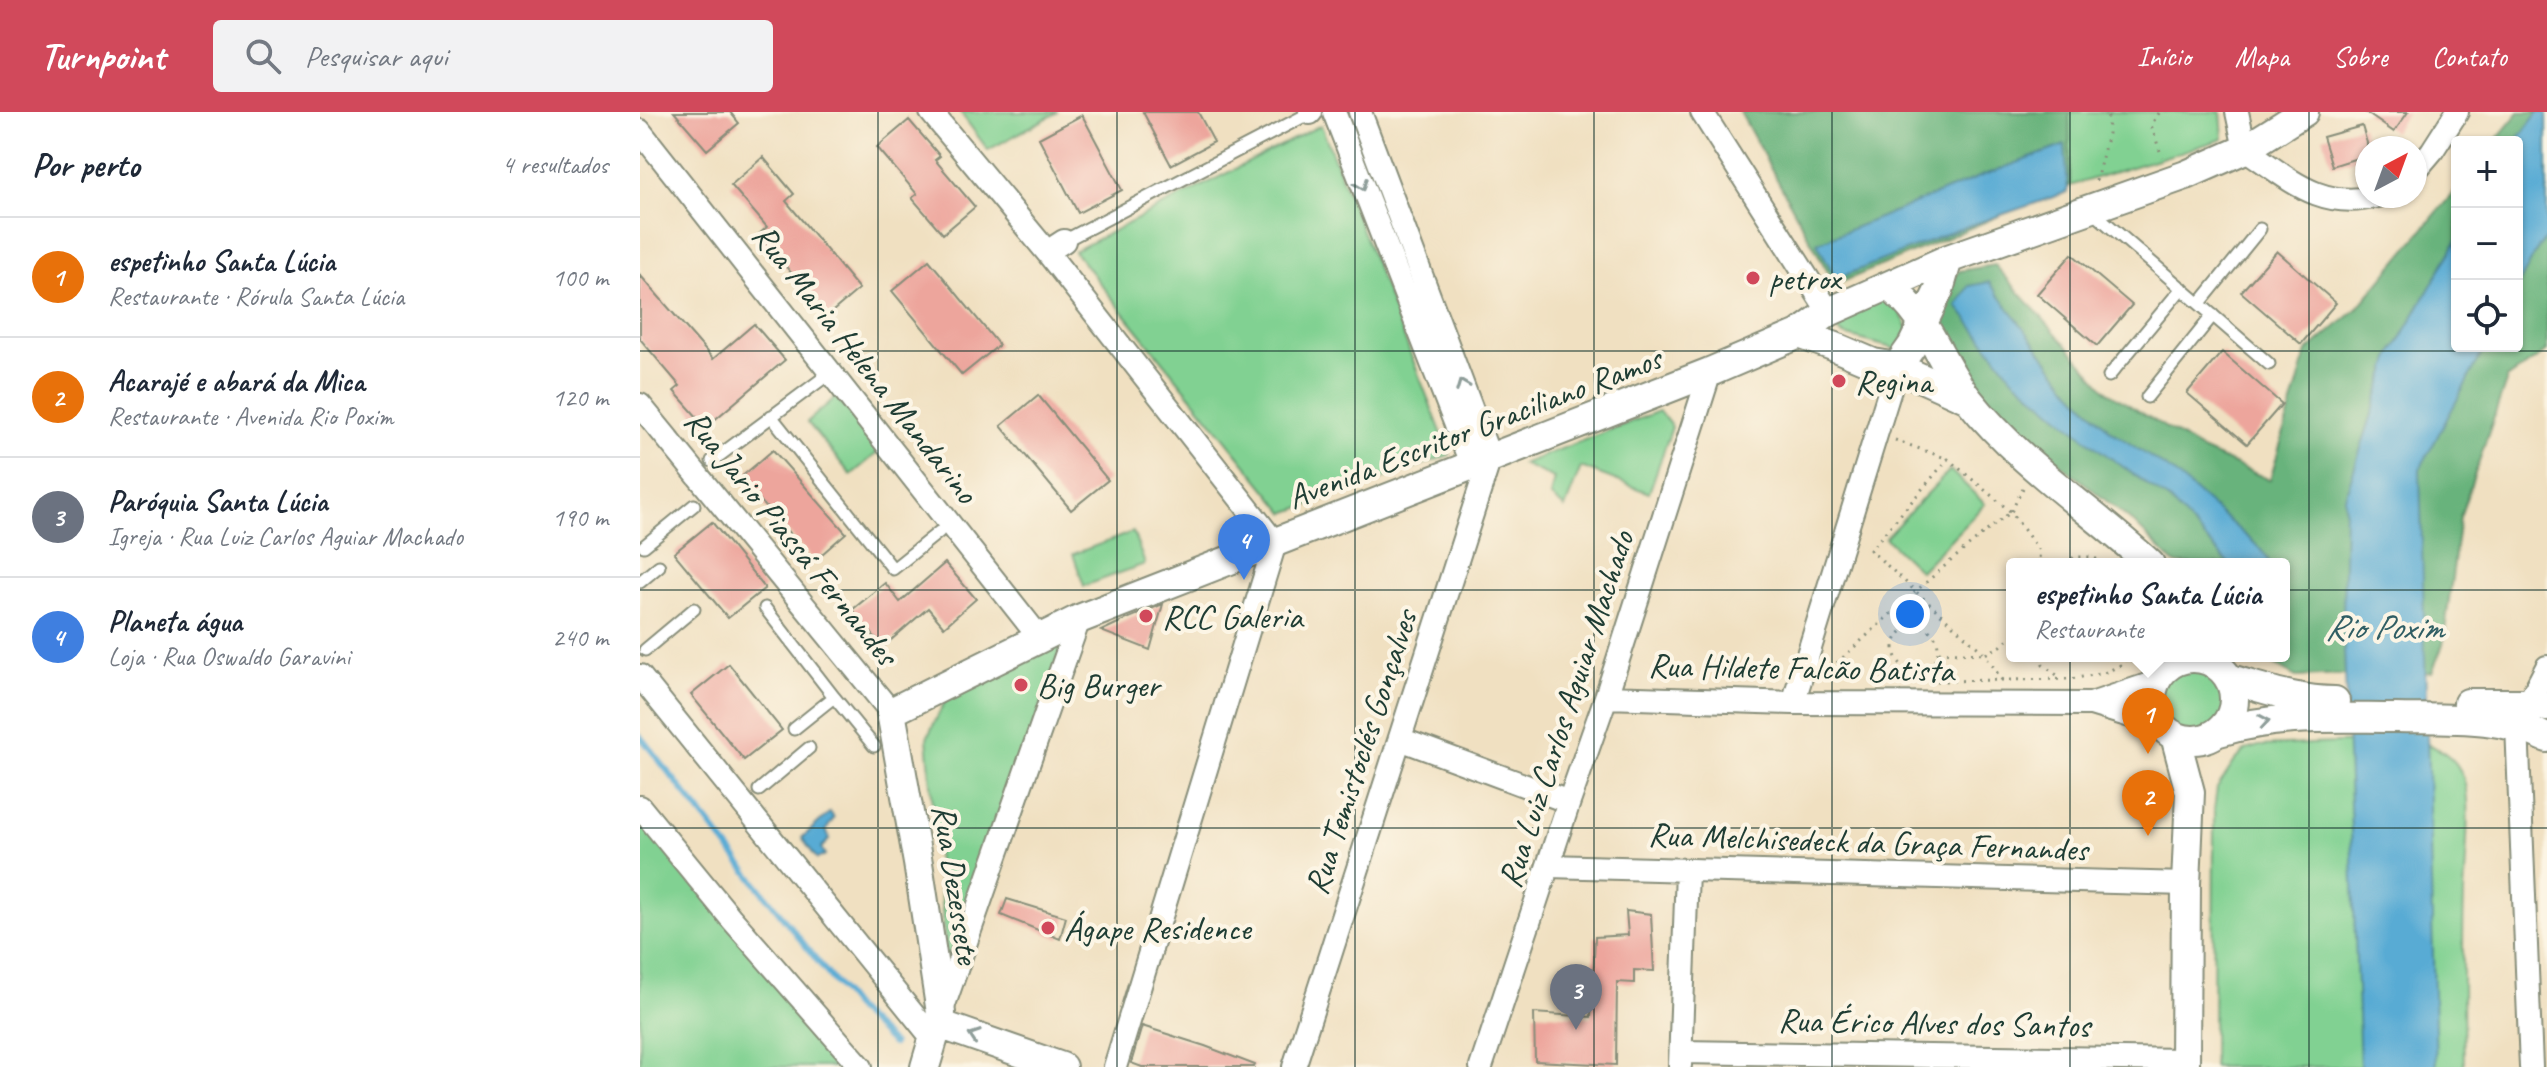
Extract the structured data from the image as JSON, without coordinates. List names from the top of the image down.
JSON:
{
  "streets": {
    "street": [
      "Rua Maria Helena Mandarino",
      "Avenida Escritor Graciliano Ramos",
      "Rua Jario Piassá Fernandes",
      "Rua Hildete Falcão Batista",
      "Rua Luiz Carlos Aguiar Machado",
      "Rua Temistoclés Gonçalves",
      "Rua Melchisedeck da Graça Fernandes",
      "Rua Dezessete",
      "Rua Érico Alves dos Santos"
    ]
  },
  "crossings": [
    ["Rua Maria Helena Mandarino", "Avenida Escritor Graciliano Ramos"],
    ["Avenida Escritor Graciliano Ramos", "Rua Jario Piassá Fernandes"],
    ["Avenida Escritor Graciliano Ramos", "Rua Luiz Carlos Aguiar Machado"],
    ["Avenida Escritor Graciliano Ramos", "Rua Temistoclés Gonçalves"],
    ["Avenida Escritor Graciliano Ramos", "Rua Dezessete"],
    ["Rua Jario Piassá Fernandes", "Rua Dezessete"],
    ["Rua Hildete Falcão Batista", "Rua Luiz Carlos Aguiar Machado"],
    ["Rua Luiz Carlos Aguiar Machado", "Rua Melchisedeck da Graça Fernandes"]
  ],
  "water": ["Rio Poxim"],
  "places": [
    "petrox",
    "Regina",
    "RCC Galeria",
    "Big Burger",
    "Ágape Residence"
  ],
  "north": "top right",
  "page": {
    "header": "Turnpoint",
    "search": "Pesquisar aqui",
    "nav": [
      "Início",
      "Mapa",
      "Sobre",
      "Contato"
    ],
    "heading": ["Por perto", "4 resultados"],
    "map_buttons": ["+", "−"],
    "list": [
      {
        "mark": "1",
        "name": "espetinho Santa Lúcia",
        "note": "Restaurante · Rórula Santa Lúcia",
        "value": "100 m"
      },
      {
        "mark": "2",
        "name": "Acarajé e abará da Mica",
        "note": "Restaurante · Avenida Rio Poxim",
        "value": "120 m"
      },
      {
        "mark": "3",
        "name": "Paróquia Santa Lúcia",
        "note": "Igreja · Rua Luiz Carlos Aguiar Machado",
        "value": "190 m"
      },
      {
        "mark": "4",
        "name": "Planeta água",
        "note": "Loja · Rua Oswaldo Garavini",
        "value": "240 m"
      }
    ],
    "pins": [
      "4",
      "1",
      "2",
      "3"
    ],
    "popup": ["espetinho Santa Lúcia", "Restaurante"]
  }
}
